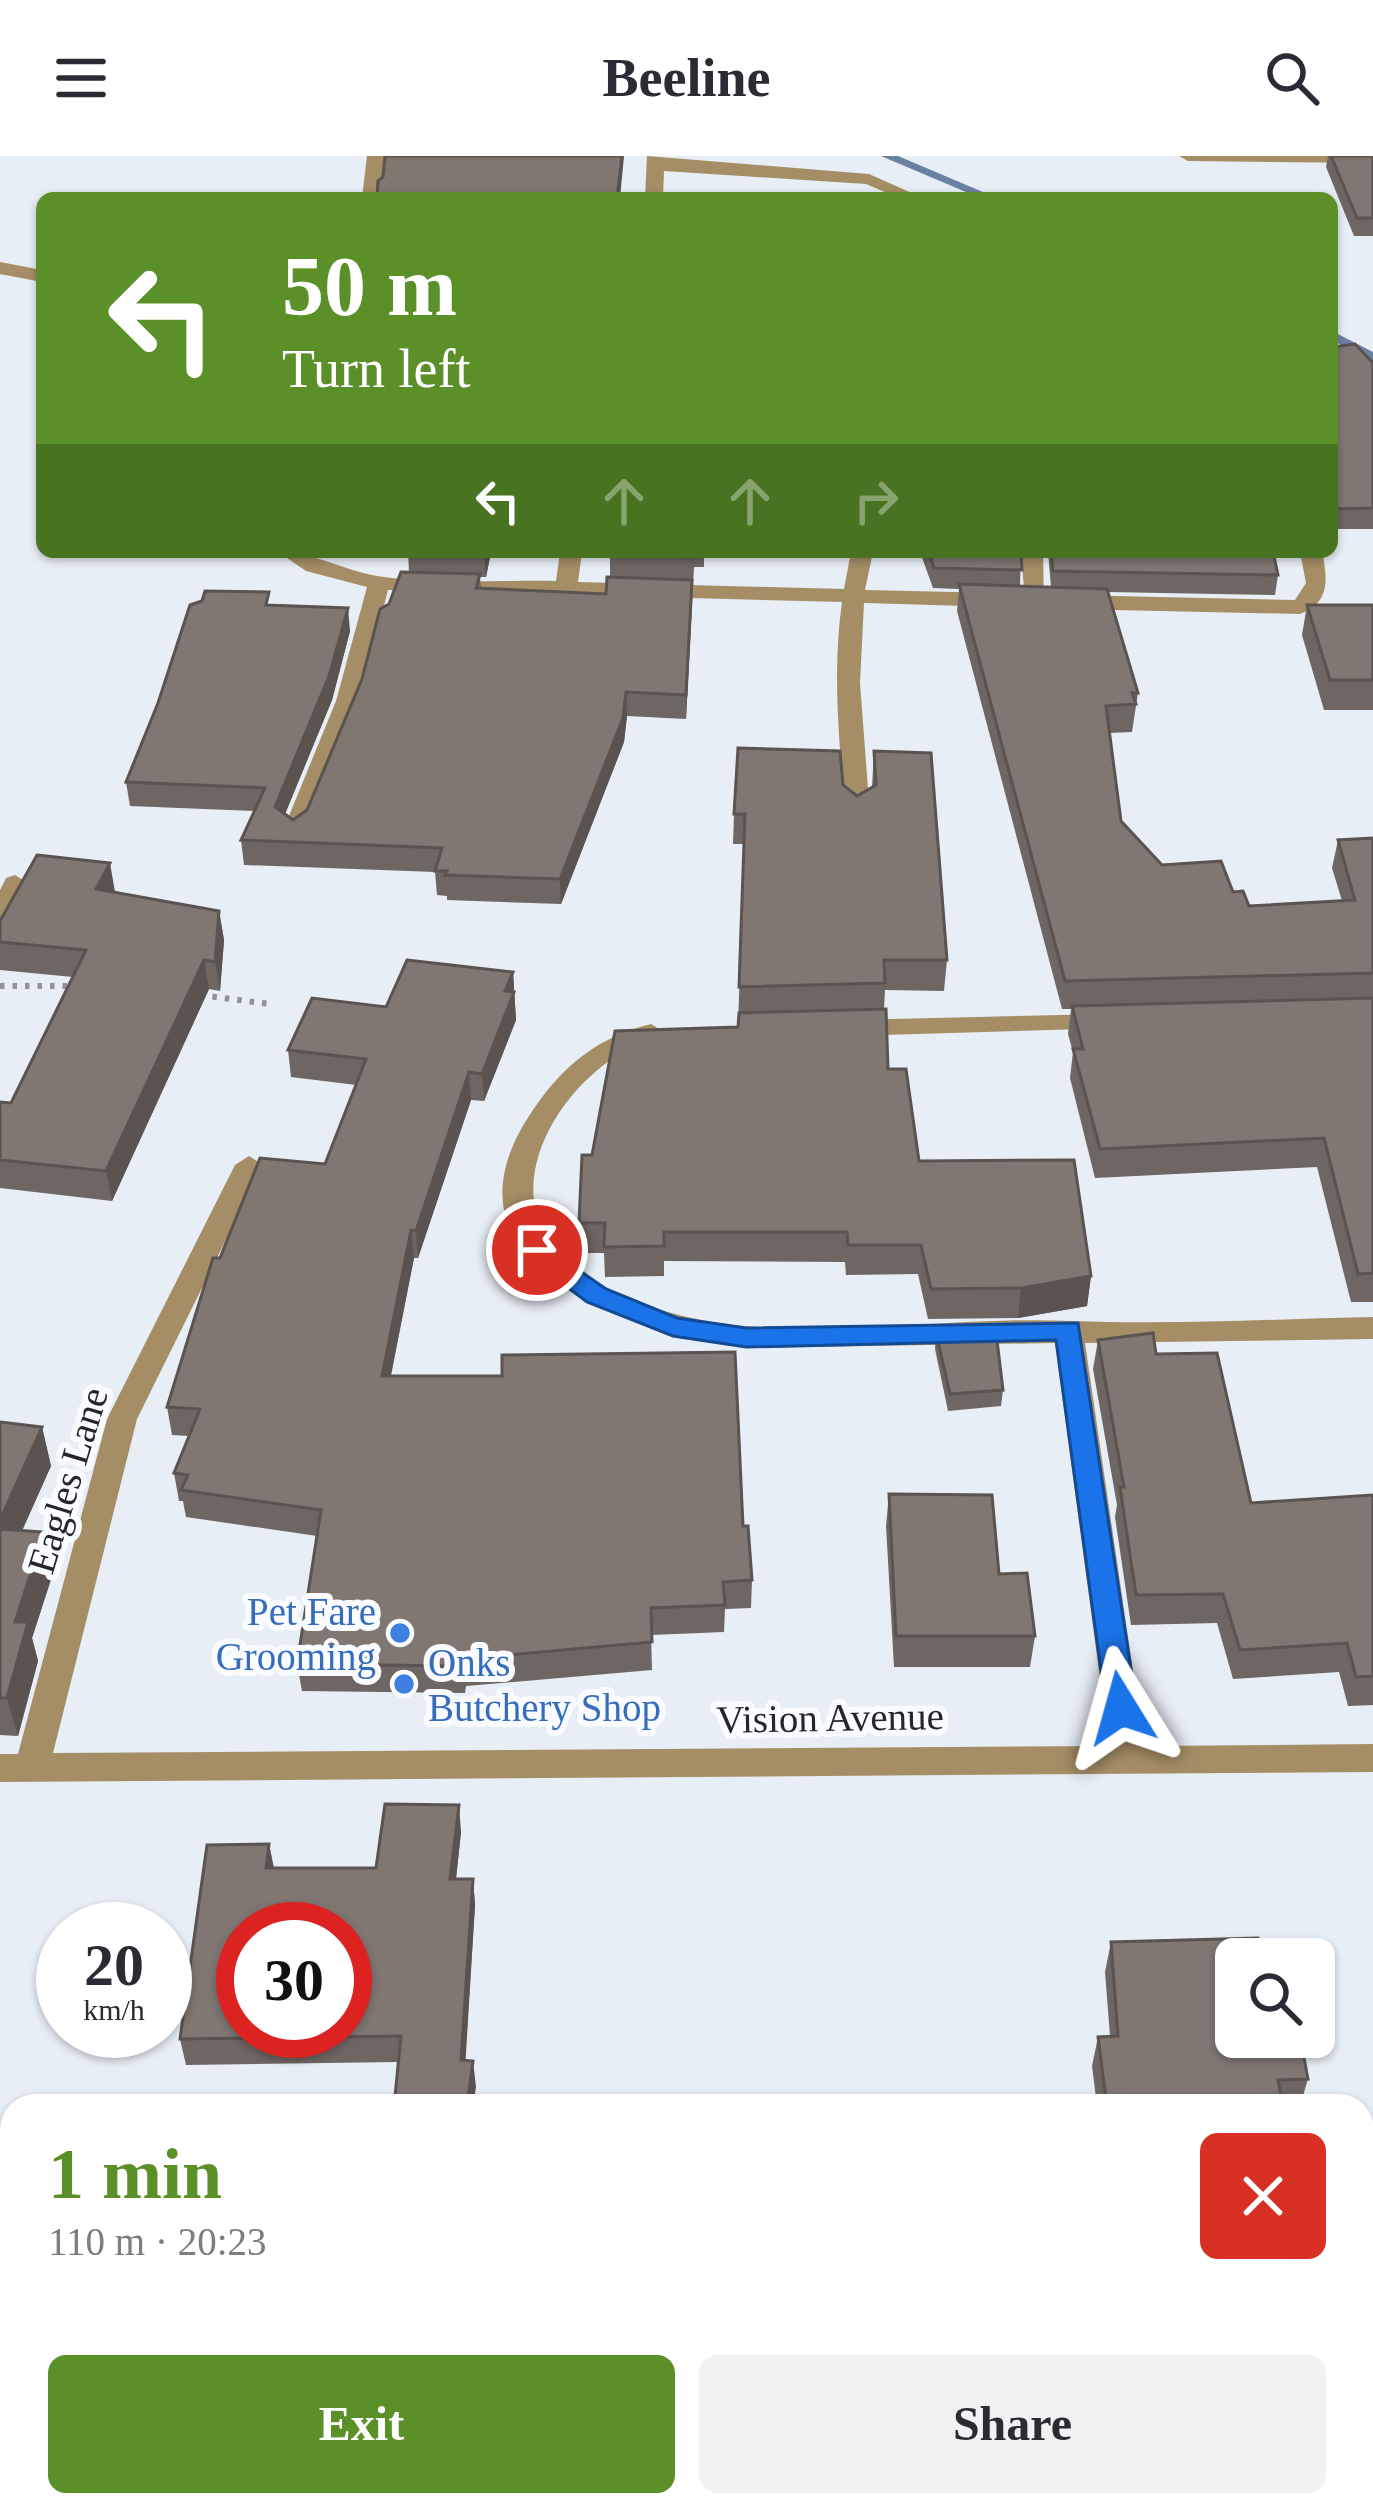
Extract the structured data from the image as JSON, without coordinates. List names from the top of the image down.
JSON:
{
  "streets": {
    "street": ["Eagles Lane", "Vision Avenue"]
  },
  "crossings": [
    ["Eagles Lane", "Vision Avenue"]
  ],
  "places": ["Pet Fare Grooming", "Onks Butchery Shop"],
  "page": {
    "header": "Beeline",
    "turn": ["50 m", "Turn left"],
    "speed": "20 km/h",
    "limit": "30",
    "heading": ["1 min", "110 m · 20:23"],
    "buttons": ["Exit", "Share"]
  }
}
